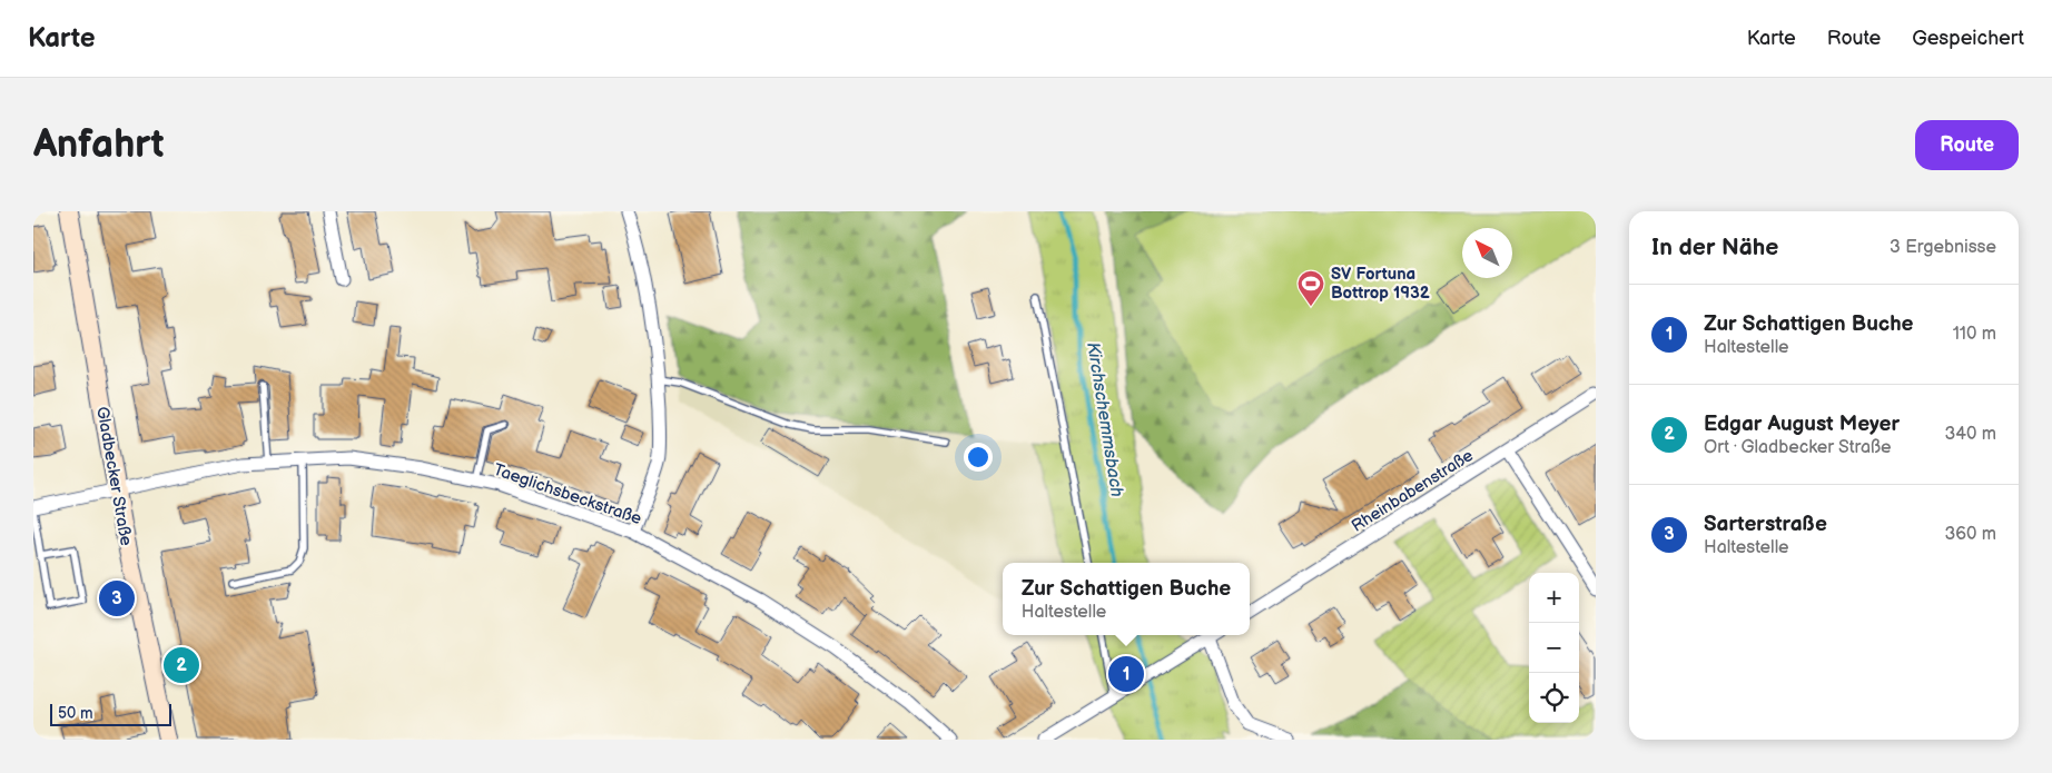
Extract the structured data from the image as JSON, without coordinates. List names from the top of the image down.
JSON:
{
  "streets": {
    "main road": ["Gladbecker Straße"],
    "street": ["Rheinbabenstraße", "Taeglichsbeckstraße"]
  },
  "crossings": [
    ["Gladbecker Straße", "Taeglichsbeckstraße"]
  ],
  "water": ["Kirchschemmsbach"],
  "places": {
    "sports": ["SV Fortuna Bottrop 1932"]
  },
  "scale_bar": "50 m",
  "north": "top left",
  "page": {
    "header": "Karte",
    "nav": ["Karte", "Route", "Gespeichert"],
    "buttons": "Route",
    "title": "Anfahrt",
    "heading": ["In der Nähe", "3 Ergebnisse"],
    "list": [
      {
        "mark": "1",
        "name": "Zur Schattigen Buche",
        "note": "Haltestelle",
        "value": "110 m"
      },
      {
        "mark": "2",
        "name": "Edgar August Meyer",
        "note": "Ort · Gladbecker Straße",
        "value": "340 m"
      },
      {
        "mark": "3",
        "name": "Sarterstraße",
        "note": "Haltestelle",
        "value": "360 m"
      }
    ],
    "popup": ["Zur Schattigen Buche", "Haltestelle"],
    "map_buttons": ["+", "−"],
    "pins": ["3", "2", "1"],
    "scale": "50 m"
  }
}
